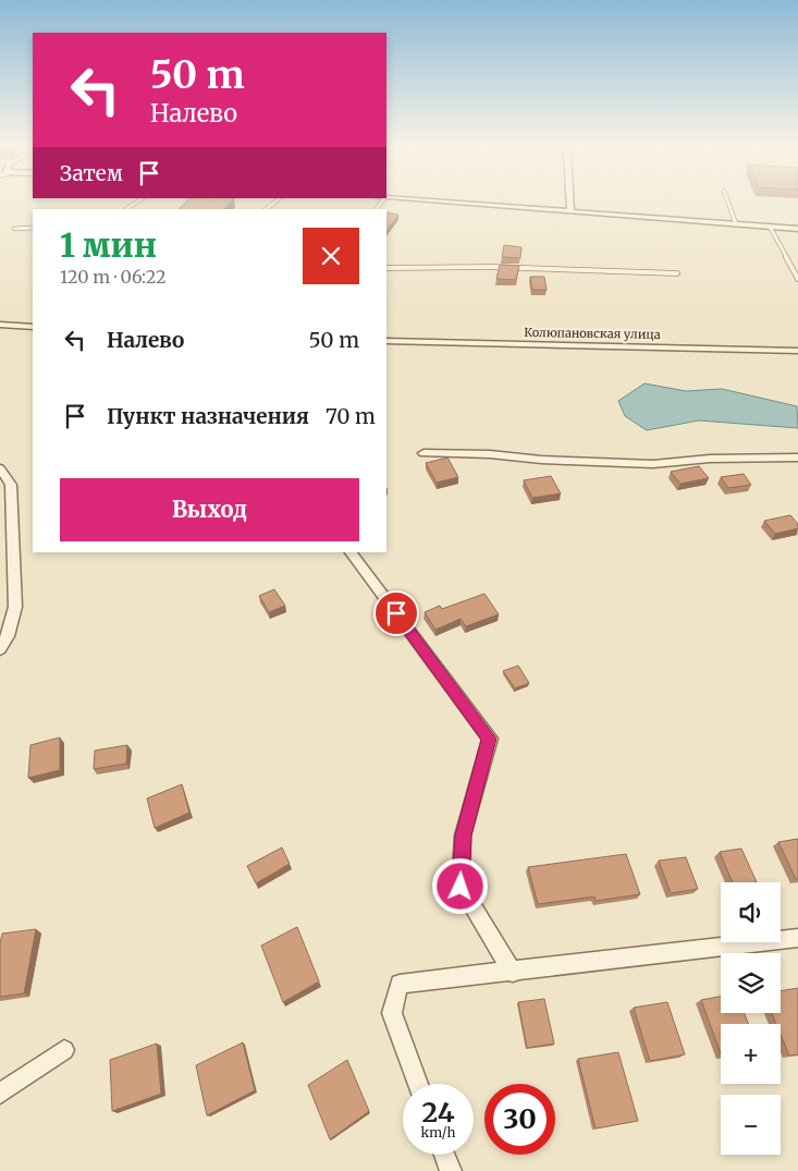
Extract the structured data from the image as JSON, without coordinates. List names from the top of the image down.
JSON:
{
  "streets": {
    "street": ["Колюпановская улица"]
  },
  "page": {
    "turn": ["50 m", "Налево"],
    "then": "Затем",
    "heading": ["1 мин", "120 m · 06:22"],
    "list": [
      {
        "name": "Налево",
        "value": "50 m"
      },
      {
        "name": "Пункт назначения",
        "value": "70 m"
      }
    ],
    "buttons": "Выход",
    "map_buttons": ["+", "−"],
    "speed": "24 km/h",
    "limit": "30"
  }
}
